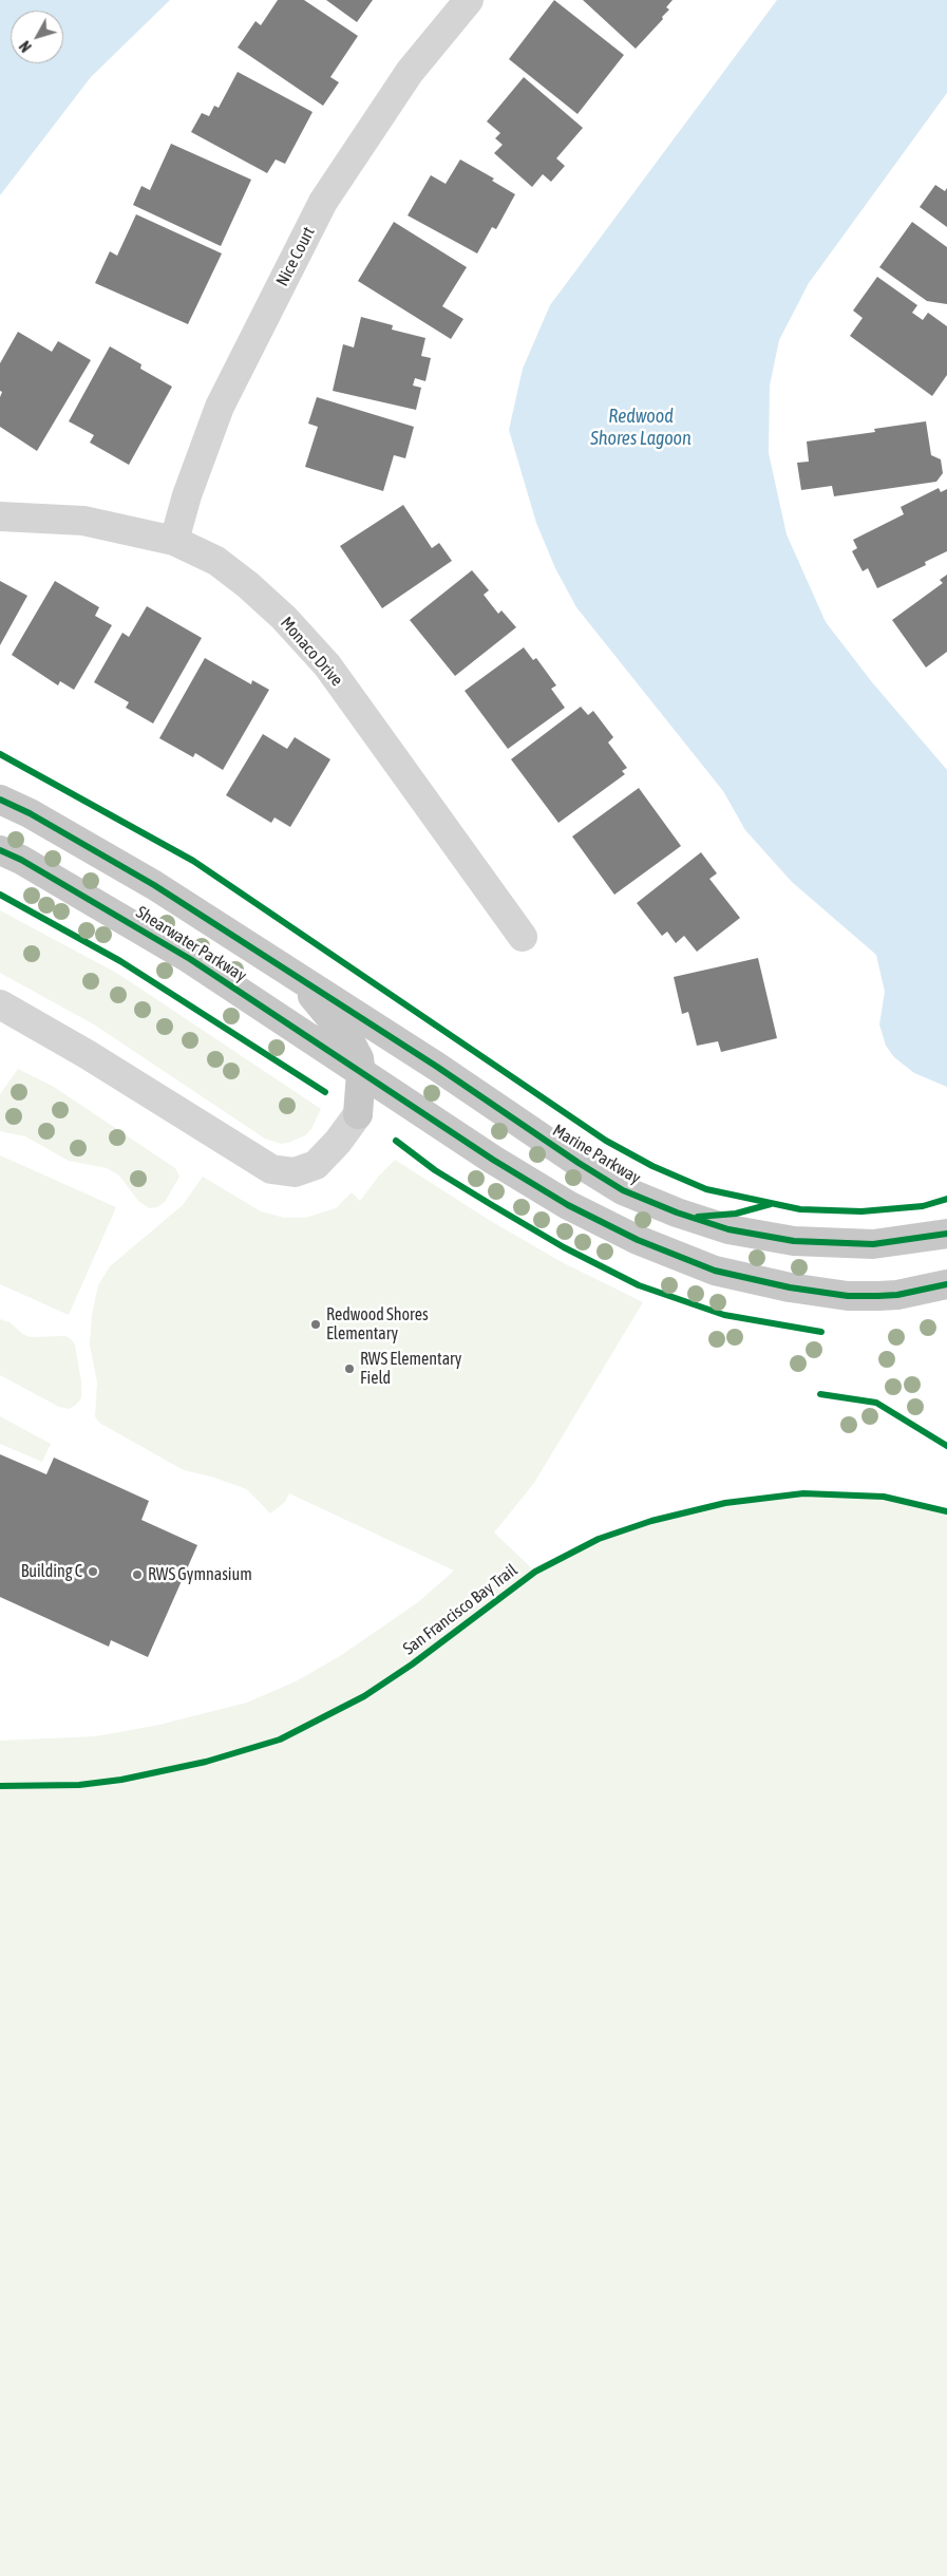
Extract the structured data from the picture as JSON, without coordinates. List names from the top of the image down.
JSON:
{
  "streets": {
    "main road": ["Shearwater Parkway", "Marine Parkway"],
    "street": ["Nice Court", "Monaco Drive"],
    "cycle path": ["San Francisco Bay Trail"]
  },
  "crossings": [
    ["Nice Court", "Monaco Drive"],
    ["Shearwater Parkway", "Marine Parkway"]
  ],
  "water": ["Redwood Shores Lagoon"],
  "places": [
    "Redwood Shores Elementary",
    "RWS Elementary Field",
    "Building C",
    "RWS Gymnasium"
  ],
  "north": "bottom left"
}
